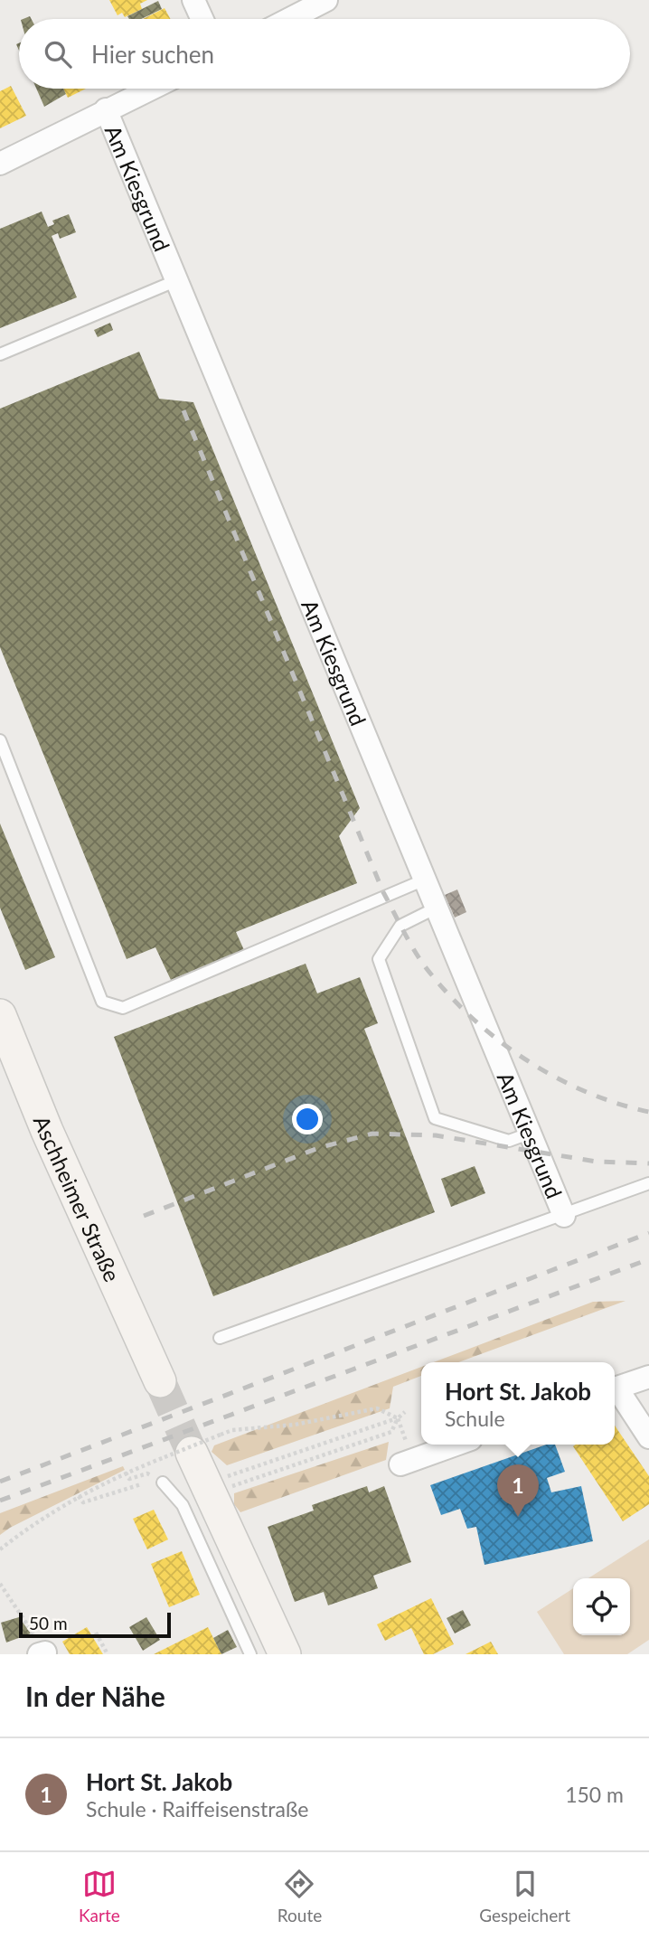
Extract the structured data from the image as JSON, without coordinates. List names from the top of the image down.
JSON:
{
  "streets": {
    "main road": ["Aschheimer Straße"],
    "street": ["Am Kiesgrund"]
  },
  "scale_bar": "50 m",
  "page": {
    "search": "Hier suchen",
    "popup": ["Hort St. Jakob", "Schule"],
    "pins": "1",
    "scale": "50 m",
    "heading": "In der Nähe",
    "list": [
      {
        "mark": "1",
        "name": "Hort St. Jakob",
        "note": "Schule · Raiffeisenstraße",
        "value": "150 m"
      }
    ],
    "nav": ["Karte", "Route", "Gespeichert"]
  }
}
